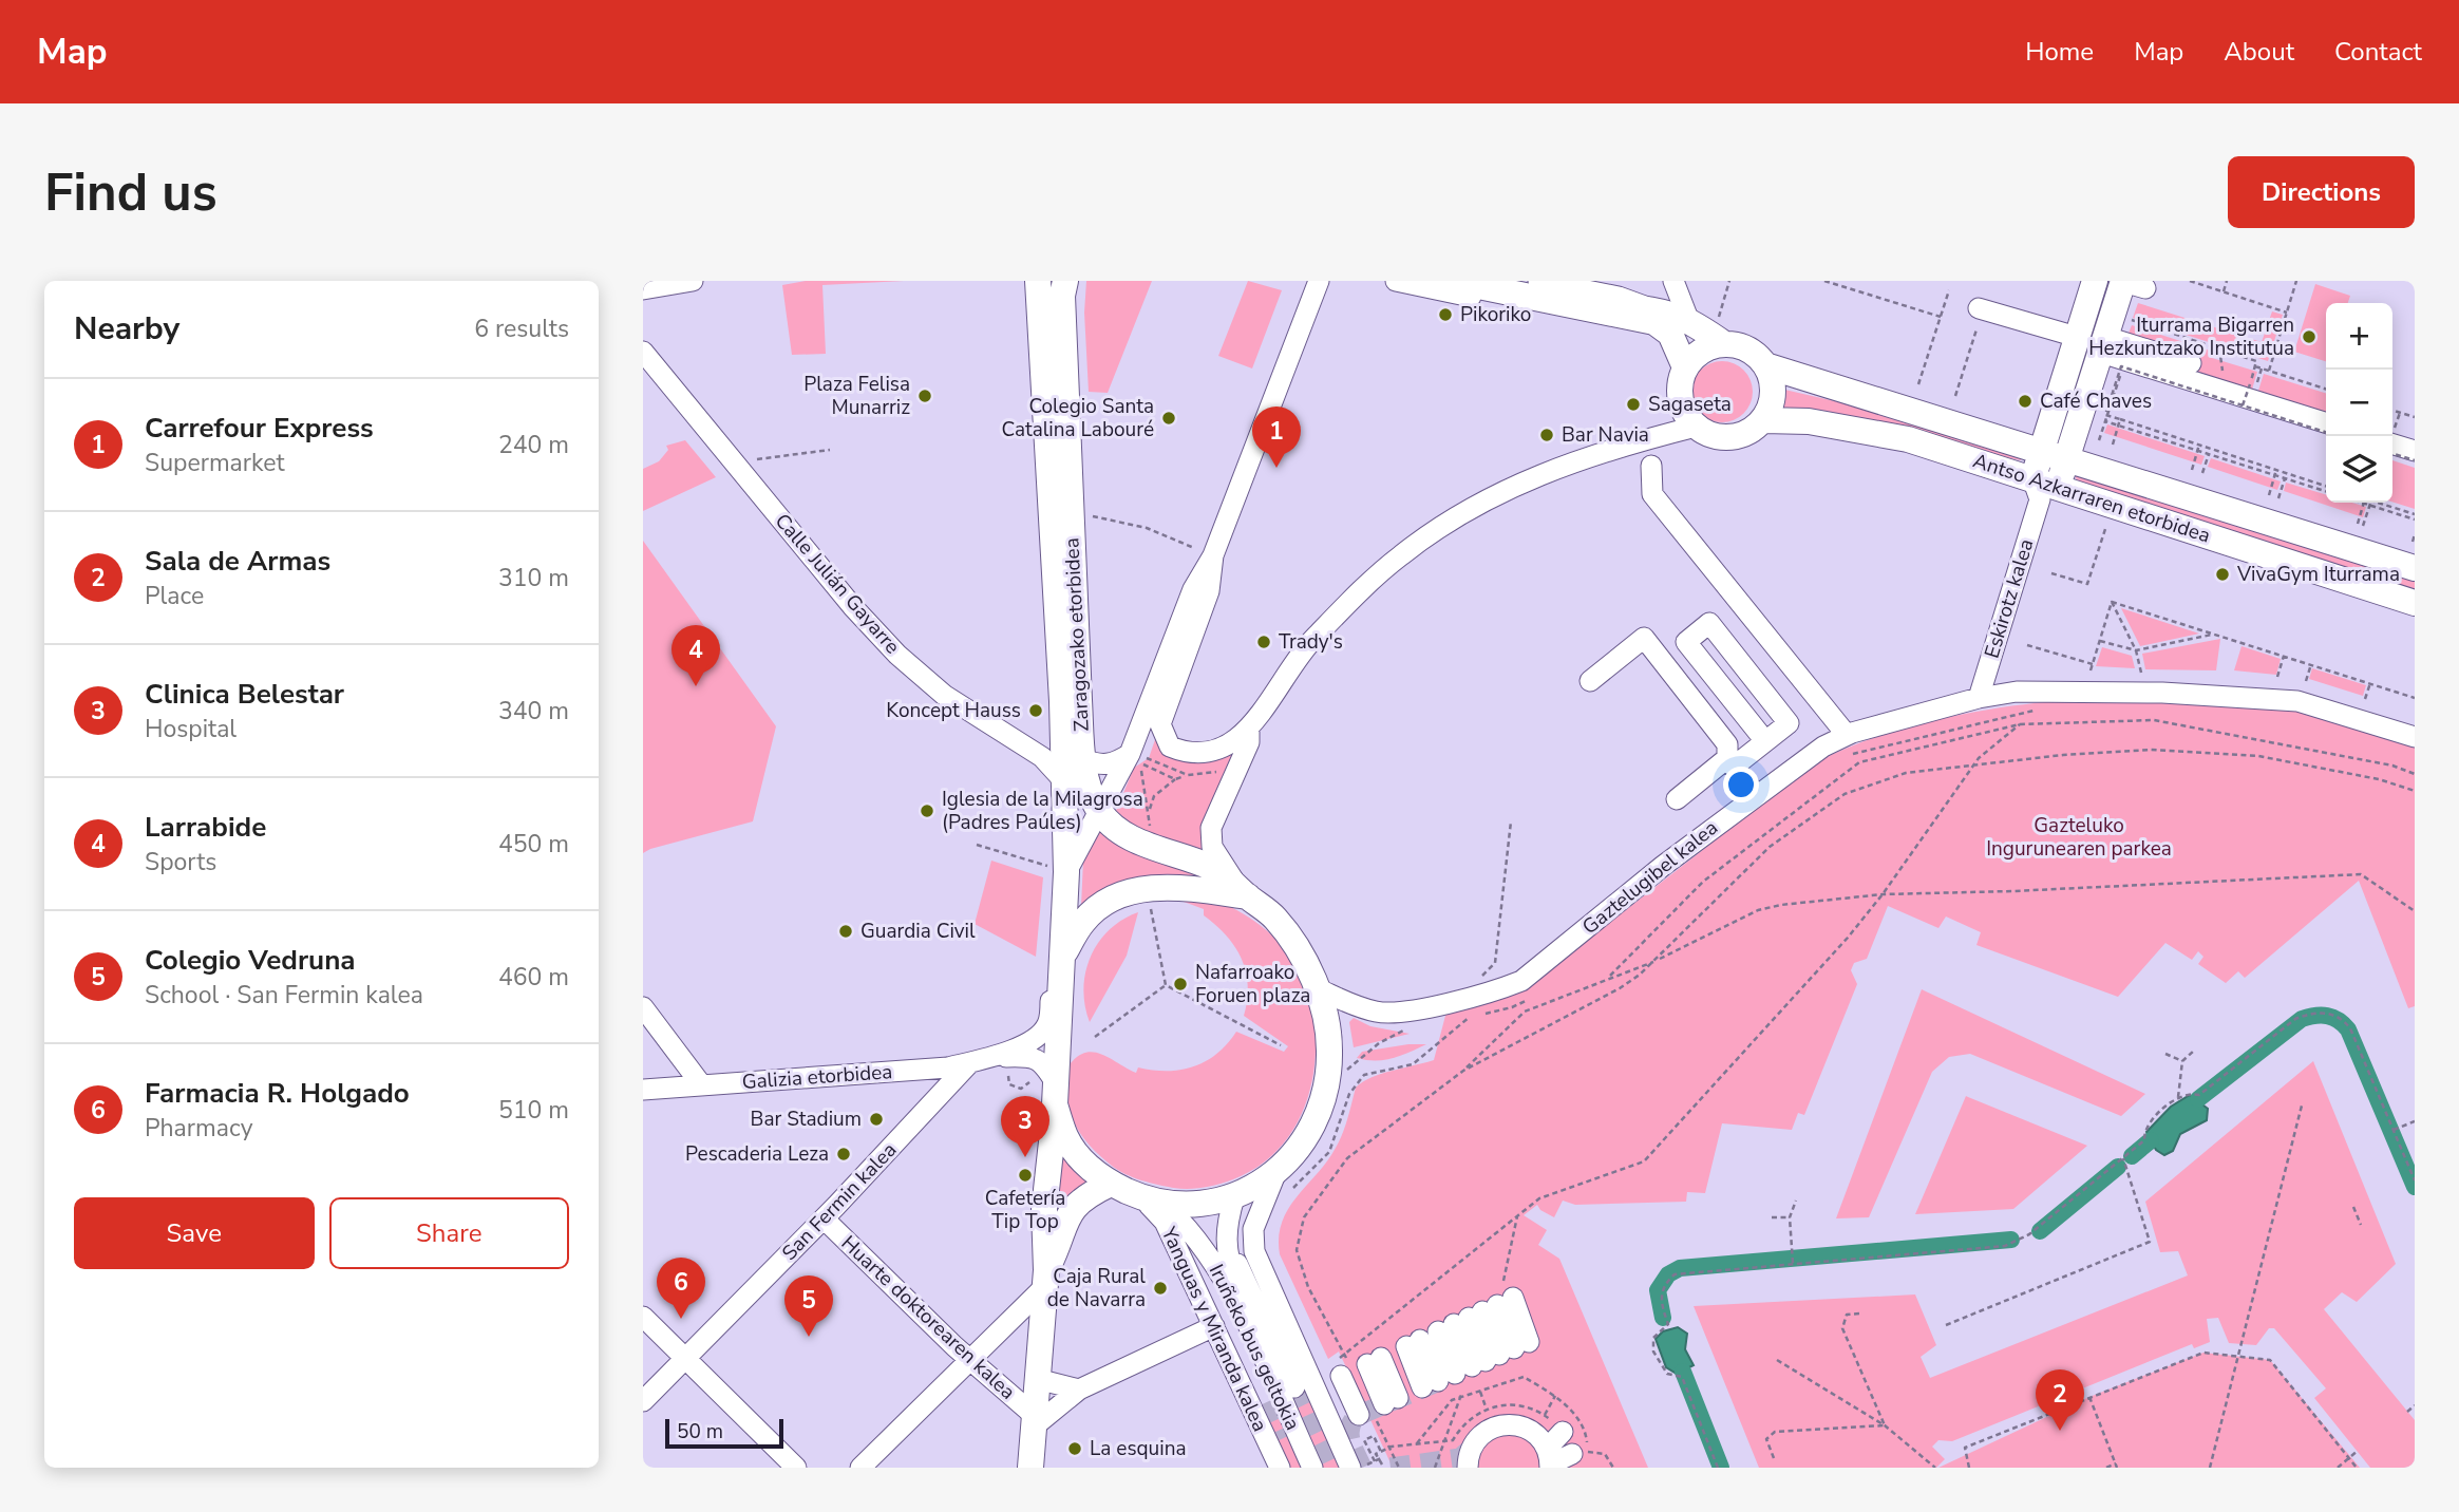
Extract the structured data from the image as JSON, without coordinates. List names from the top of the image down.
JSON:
{
  "streets": {
    "main road": ["Antso Azkarraren etorbidea", "Eskirotz kalea", "Zaragozako etorbidea"],
    "street": [
      "Calle Julián Gayarre",
      "Gaztelugibel kalea",
      "Galizia etorbidea",
      "San Fermin kalea",
      "Huarte doktorearen kalea",
      "Yanguas y Miranda kalea",
      "Iruñeko bus geltokia"
    ]
  },
  "crossings": [
    ["Antso Azkarraren etorbidea", "Eskirotz kalea"],
    ["Calle Julián Gayarre", "Zaragozako etorbidea"],
    ["Eskirotz kalea", "Gaztelugibel kalea"],
    ["Zaragozako etorbidea", "Galizia etorbidea"],
    ["Galizia etorbidea", "San Fermin kalea"],
    ["San Fermin kalea", "Huarte doktorearen kalea"],
    ["Yanguas y Miranda kalea", "Iruñeko bus geltokia"]
  ],
  "parks": ["Gazteluko Ingurunearen parkea"],
  "places": [
    "Pikoriko",
    "Iturrama Bigarren Hezkuntzako Institutua",
    "Plaza Felisa Munarriz",
    "Café Chaves",
    "Sagaseta",
    "Colegio Santa Catalina Labouré",
    "Bar Navia",
    "VivaGym Iturrama",
    "Trady's",
    "Koncept Hauss",
    "Iglesia de la Milagrosa (Padres Paúles)",
    "Guardia Civil",
    "Nafarroako Foruen plaza",
    "Bar Stadium",
    "Pescaderia Leza",
    "Cafetería Tip Top",
    "Caja Rural de Navarra",
    "La esquina"
  ],
  "scale_bar": "50 m",
  "page": {
    "header": "Map",
    "nav": [
      "Home",
      "Map",
      "About",
      "Contact"
    ],
    "buttons": [
      "Directions",
      ["Save", "Share"]
    ],
    "title": "Find us",
    "heading": ["Nearby", "6 results"],
    "map_buttons": ["+", "−"],
    "list": [
      {
        "mark": "1",
        "name": "Carrefour Express",
        "note": "Supermarket",
        "value": "240 m"
      },
      {
        "mark": "2",
        "name": "Sala de Armas",
        "note": "Place",
        "value": "310 m"
      },
      {
        "mark": "3",
        "name": "Clinica Belestar",
        "note": "Hospital",
        "value": "340 m"
      },
      {
        "mark": "4",
        "name": "Larrabide",
        "note": "Sports",
        "value": "450 m"
      },
      {
        "mark": "5",
        "name": "Colegio Vedruna",
        "note": "School · San Fermin kalea",
        "value": "460 m"
      },
      {
        "mark": "6",
        "name": "Farmacia R. Holgado",
        "note": "Pharmacy",
        "value": "510 m"
      }
    ],
    "pins": [
      "1",
      "4",
      "3",
      "6",
      "5",
      "2"
    ],
    "scale": "50 m"
  }
}
